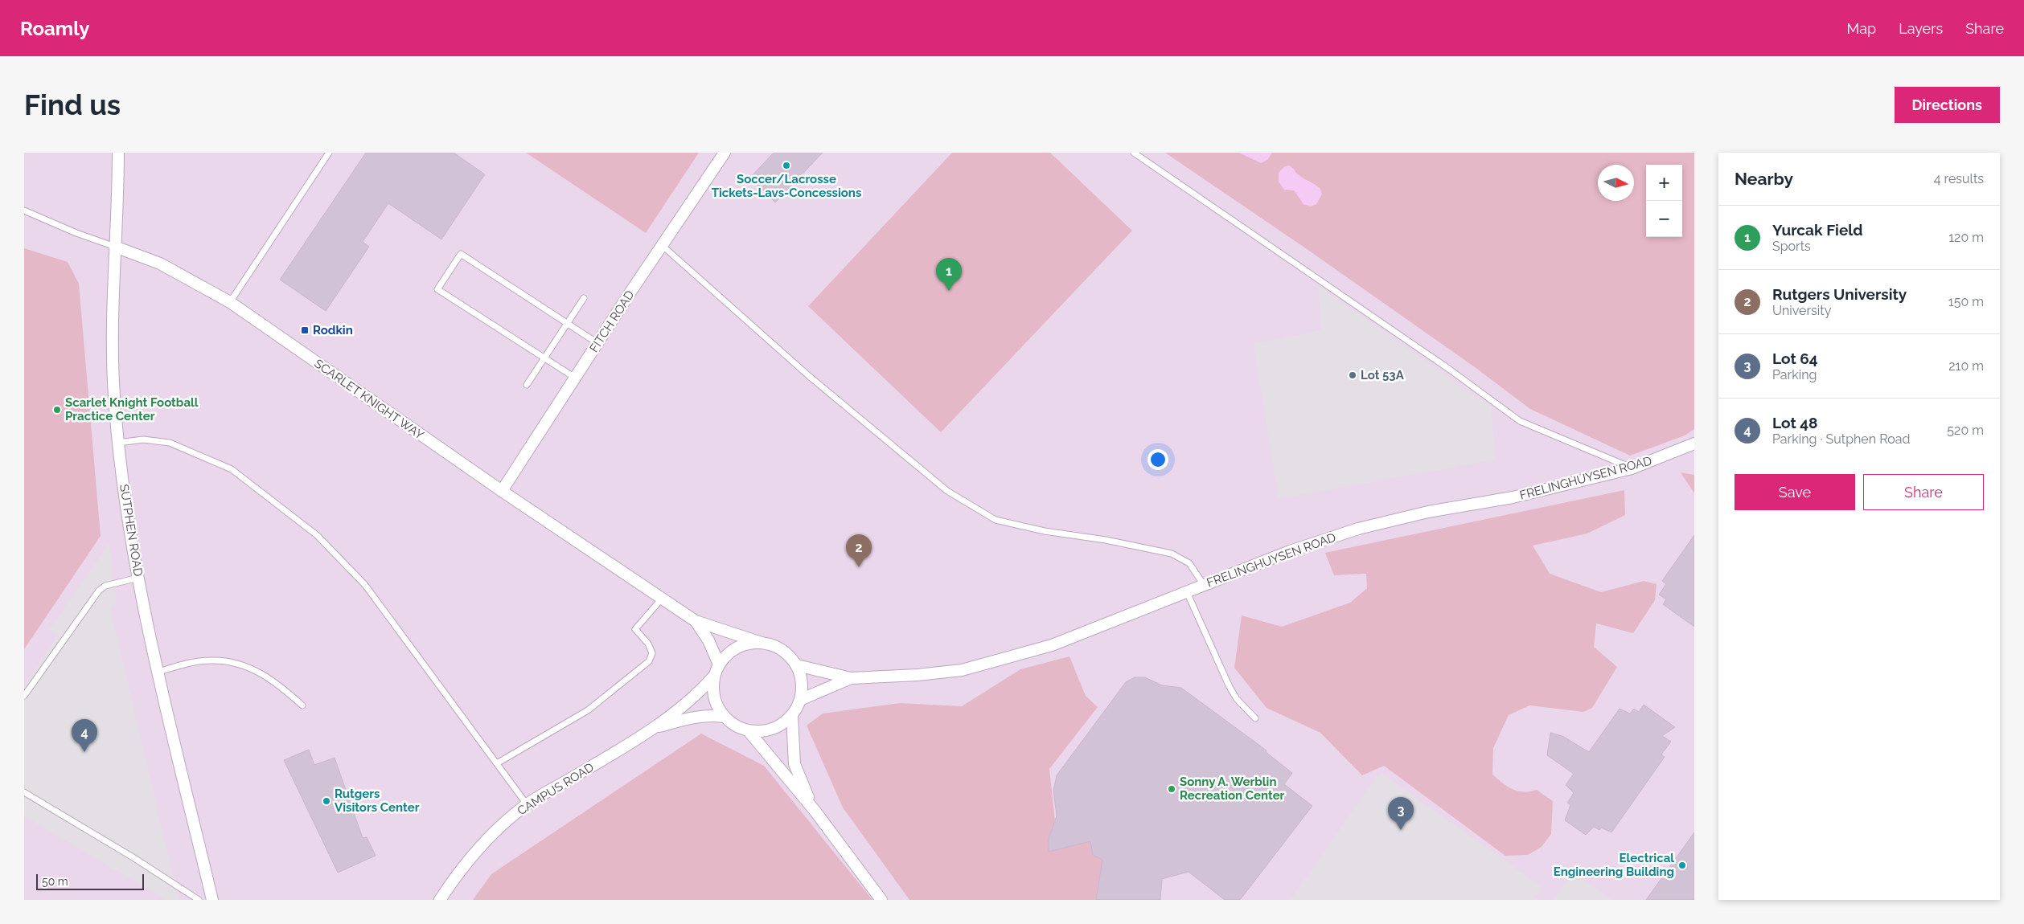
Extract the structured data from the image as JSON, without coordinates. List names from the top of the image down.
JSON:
{
  "streets": {
    "street": [
      "FITCH ROAD",
      "SCARLET KNIGHT WAY",
      "FRELINGHUYSEN ROAD",
      "SUTPHEN ROAD",
      "CAMPUS ROAD"
    ]
  },
  "crossings": [
    ["FITCH ROAD", "SCARLET KNIGHT WAY"],
    ["SCARLET KNIGHT WAY", "SUTPHEN ROAD"],
    ["FRELINGHUYSEN ROAD", "CAMPUS ROAD"]
  ],
  "places": {
    "other": [
      "Soccer/Lacrosse Tickets-Lavs-Concessions",
      "Lot 53A",
      "Scarlet Knight Football Practice Center",
      "Sonny A. Werblin Recreation Center",
      "Rutgers Visitors Center",
      "Electrical Engineering Building"
    ],
    "transit": ["Rodkin"]
  },
  "scale_bar": "50 m",
  "north": "right",
  "page": {
    "header": "Roamly",
    "nav": ["Map", "Layers", "Share"],
    "buttons": [
      "Directions",
      ["Save", "Share"]
    ],
    "title": "Find us",
    "heading": ["Nearby", "4 results"],
    "map_buttons": ["+", "−"],
    "list": [
      {
        "mark": "1",
        "name": "Yurcak Field",
        "note": "Sports",
        "value": "120 m"
      },
      {
        "mark": "2",
        "name": "Rutgers University",
        "note": "University",
        "value": "150 m"
      },
      {
        "mark": "3",
        "name": "Lot 64",
        "note": "Parking",
        "value": "210 m"
      },
      {
        "mark": "4",
        "name": "Lot 48",
        "note": "Parking · Sutphen Road",
        "value": "520 m"
      }
    ],
    "pins": [
      "1",
      "2",
      "4",
      "3"
    ],
    "scale": "50 m"
  }
}
